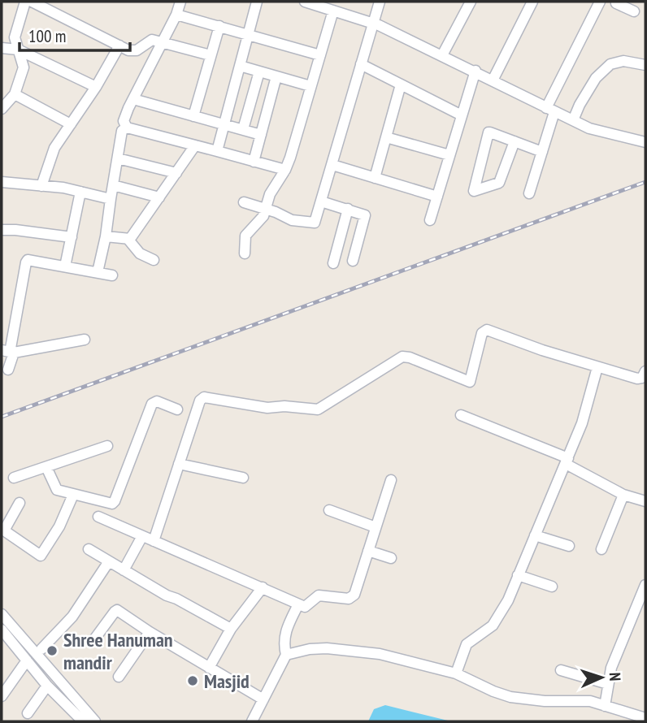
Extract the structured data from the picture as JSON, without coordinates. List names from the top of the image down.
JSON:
{
  "places": ["Shree Hanuman mandir", "Masjid"],
  "scale_bar": "100 m",
  "north": "right"
}
